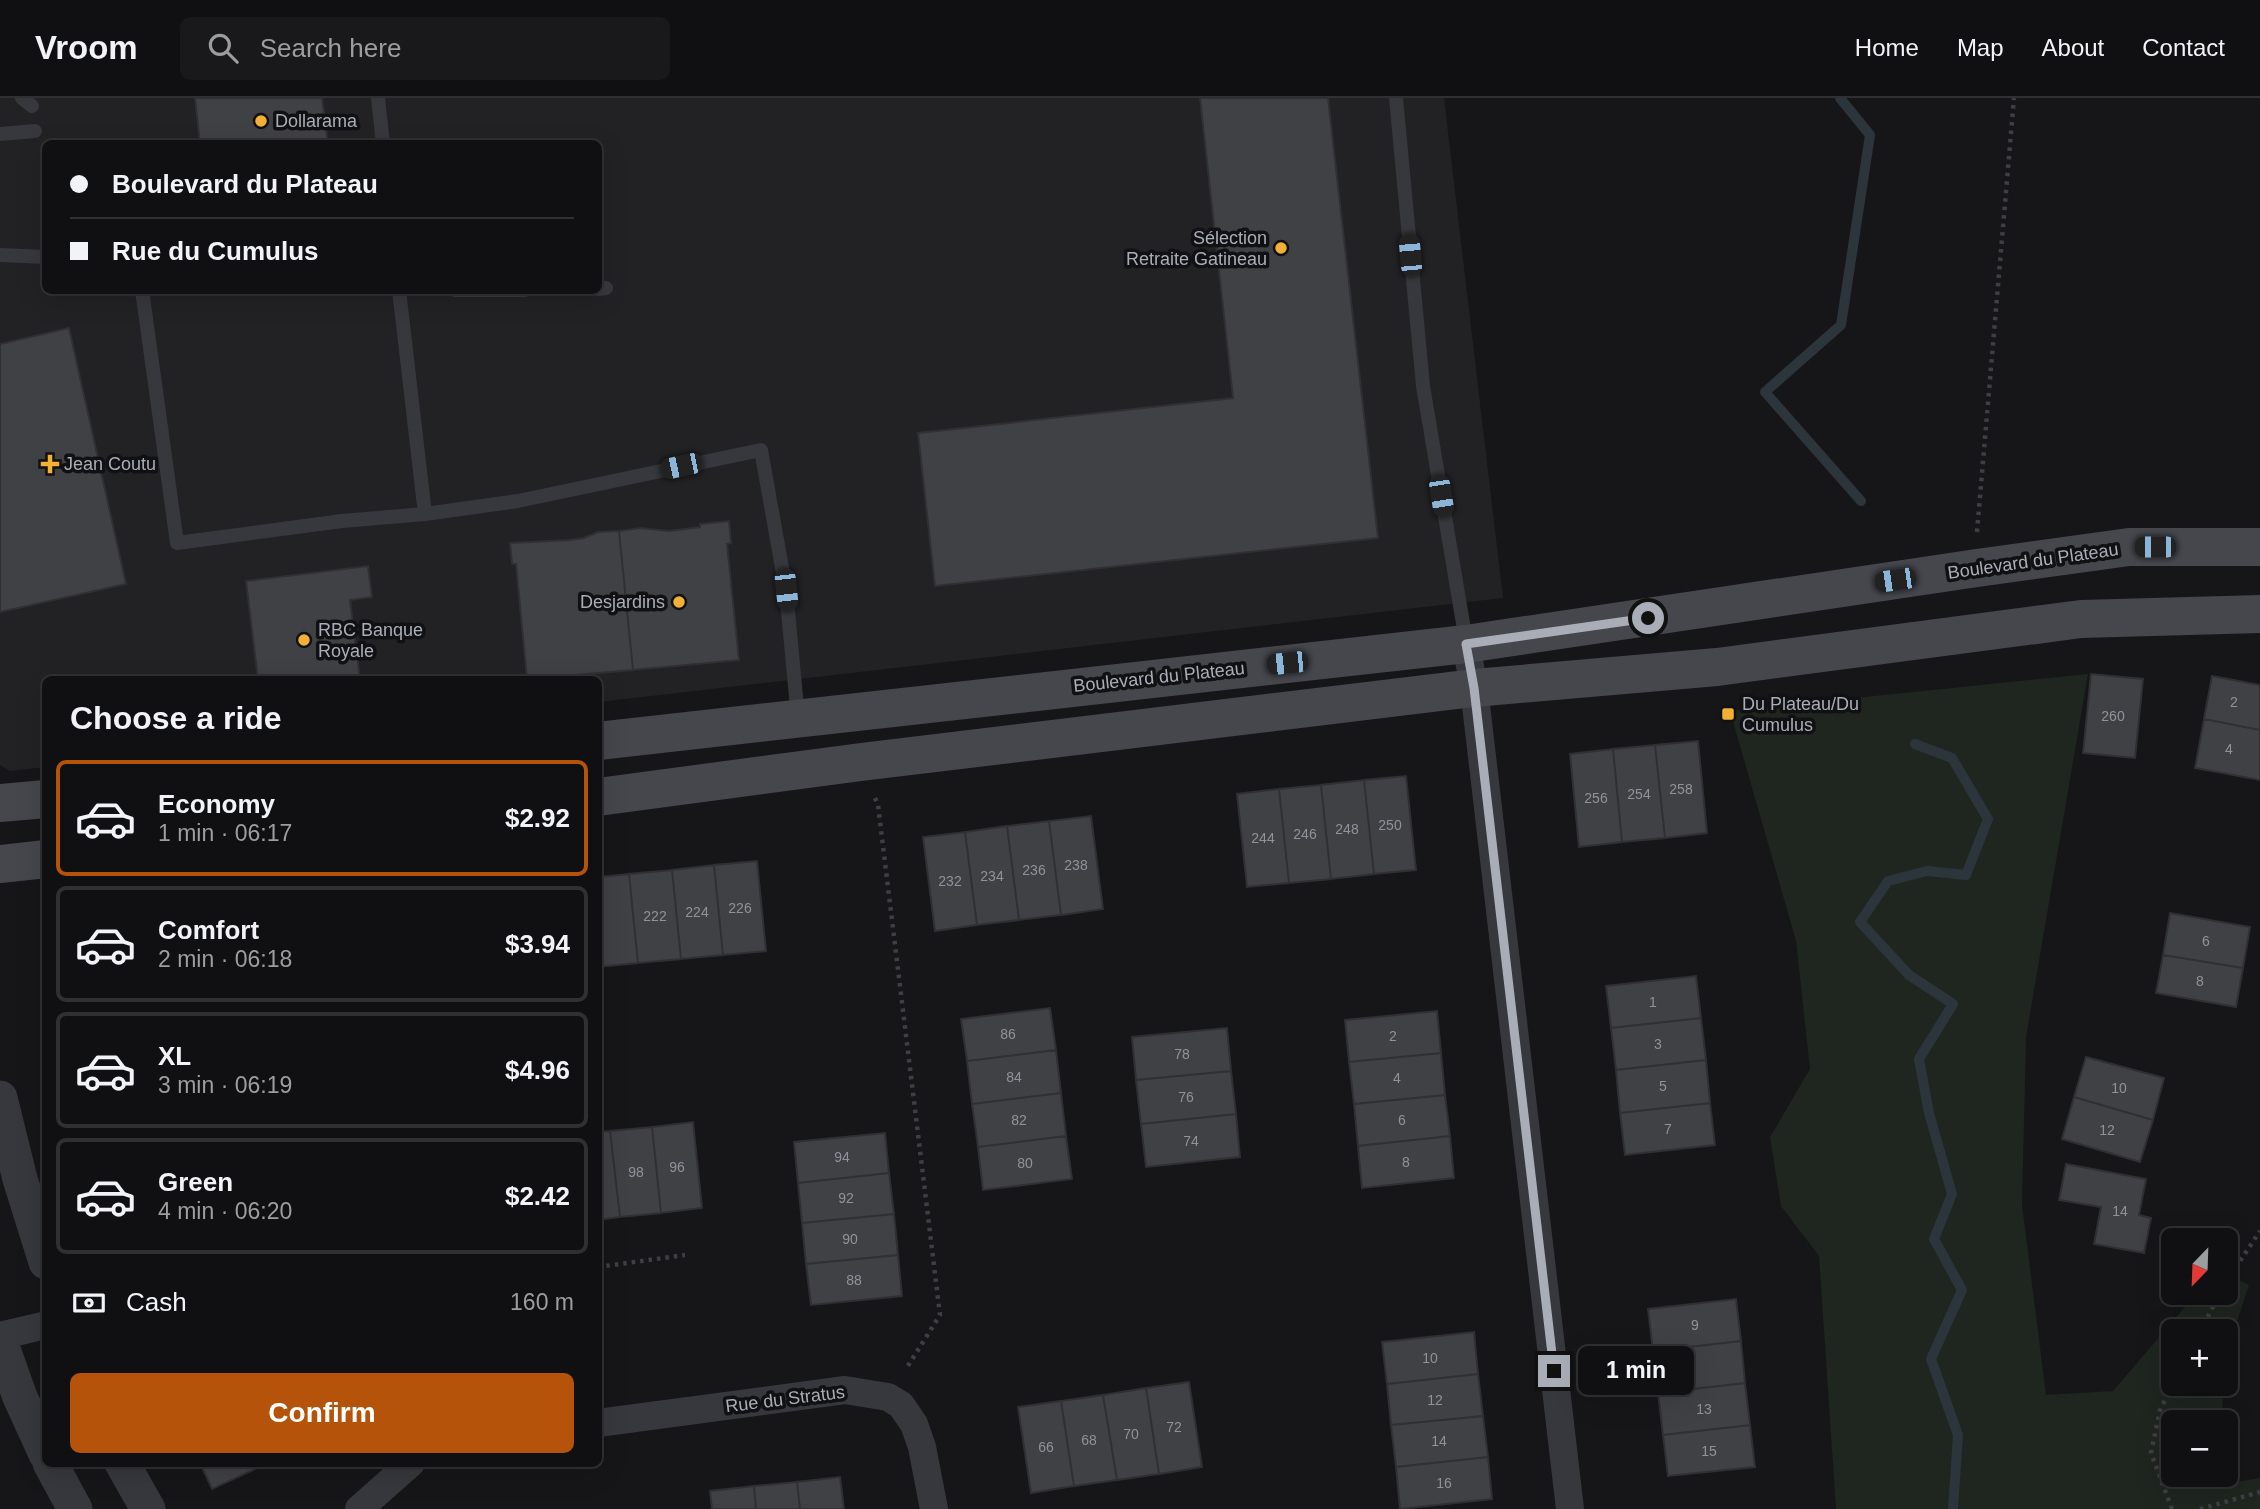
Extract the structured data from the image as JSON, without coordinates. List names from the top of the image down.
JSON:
{
  "streets": {
    "main road": ["Boulevard du Plateau"],
    "street": ["Rue du Stratus"]
  },
  "places": {
    "other": [
      "Dollarama",
      "Sélection Retraite Gatineau",
      "Desjardins",
      "RBC Banque Royale"
    ],
    "health": ["Jean Coutu"],
    "transit": ["Du Plateau/Du Cumulus"]
  },
  "house_numbers": [
    "2",
    "260",
    "4",
    "258",
    "254",
    "256",
    "250",
    "248",
    "246",
    "244",
    "238",
    "236",
    "234",
    "232",
    "226",
    "224",
    "222",
    "6",
    "8",
    "1",
    "86",
    "2",
    "3",
    "78",
    "84",
    "4",
    "5",
    "10",
    "76",
    "82",
    "6",
    "7",
    "12",
    "74",
    "94",
    "8",
    "80",
    "96",
    "98",
    "92",
    "14",
    "90",
    "88",
    "9",
    "10",
    "12",
    "13",
    "72",
    "70",
    "68",
    "14",
    "66",
    "15",
    "16"
  ],
  "north": "bottom left",
  "page": {
    "header": "Vroom",
    "search": "Search here",
    "nav": [
      "Home",
      "Map",
      "About",
      "Contact"
    ],
    "banner": ["Boulevard du Plateau", "Rue du Cumulus"],
    "heading": "Choose a ride",
    "list": [
      {
        "name": "Economy",
        "note": "1 min · 06:17",
        "value": "$2.92"
      },
      {
        "name": "Comfort",
        "note": "2 min · 06:18",
        "value": "$3.94"
      },
      {
        "name": "XL",
        "note": "3 min · 06:19",
        "value": "$4.96"
      },
      {
        "name": "Green",
        "note": "4 min · 06:20",
        "value": "$2.42"
      }
    ],
    "map_buttons": ["+", "−"],
    "pay": ["Cash", "160 m"],
    "bubble": "1 min",
    "buttons": "Confirm"
  }
}
